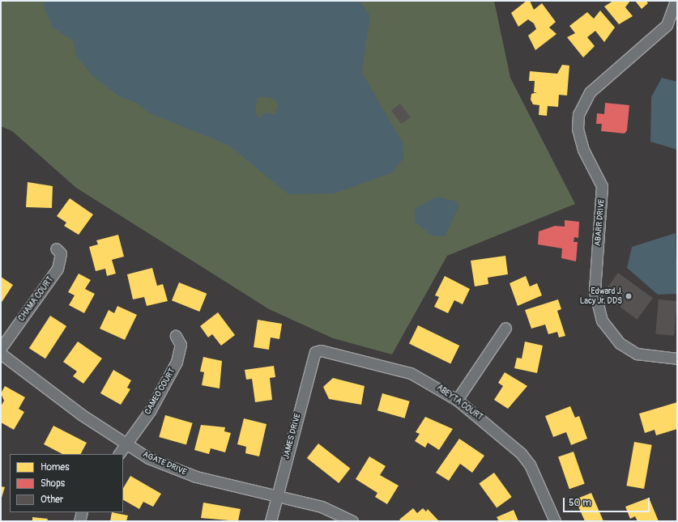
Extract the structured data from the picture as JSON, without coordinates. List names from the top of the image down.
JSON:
{
  "streets": {
    "street": [
      "ABARR DRIVE",
      "CHAMA COURT",
      "CAMEO COURT",
      "ABEYTA COURT",
      "JAMES DRIVE",
      "AGATE DRIVE"
    ]
  },
  "crossings": [
    ["CAMEO COURT", "AGATE DRIVE"],
    ["ABEYTA COURT", "JAMES DRIVE"],
    ["JAMES DRIVE", "AGATE DRIVE"]
  ],
  "places": ["Edward J. Lacy Jr. DDS"],
  "legend": ["Homes", "Shops", "Other"],
  "scale_bar": "50 m"
}
